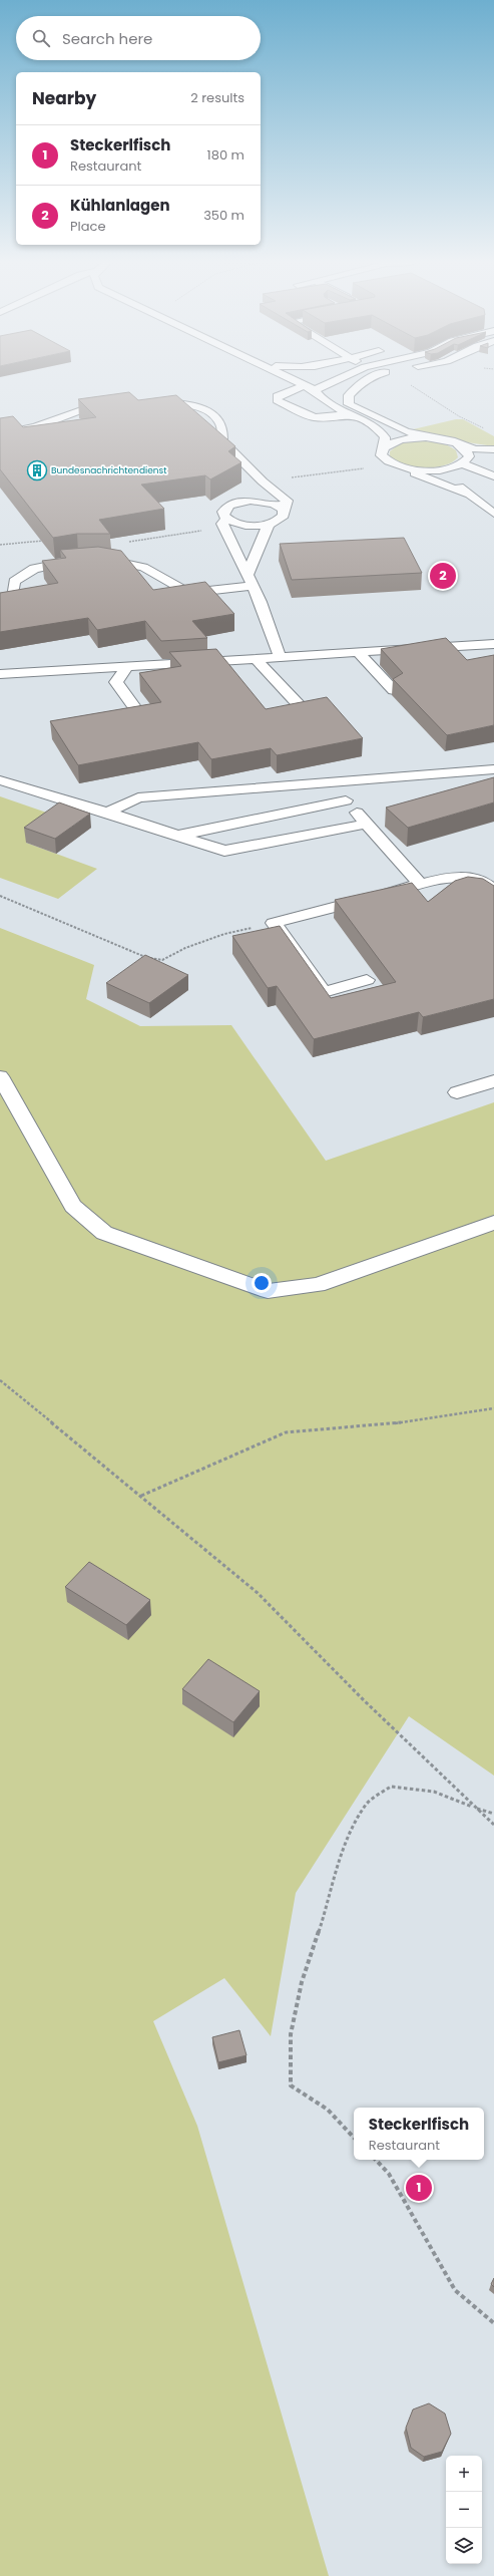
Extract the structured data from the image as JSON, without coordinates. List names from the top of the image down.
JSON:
{
  "places": {
    "building": ["Bundesnachrichtendienst"]
  },
  "page": {
    "search": "Search here",
    "heading": ["Nearby", "2 results"],
    "list": [
      {
        "mark": "1",
        "name": "Steckerlfisch",
        "note": "Restaurant",
        "value": "180 m"
      },
      {
        "mark": "2",
        "name": "Kühlanlagen",
        "note": "Place",
        "value": "350 m"
      }
    ],
    "pins": ["2", "1"],
    "popup": ["Steckerlfisch", "Restaurant"],
    "map_buttons": ["+", "−"]
  }
}
